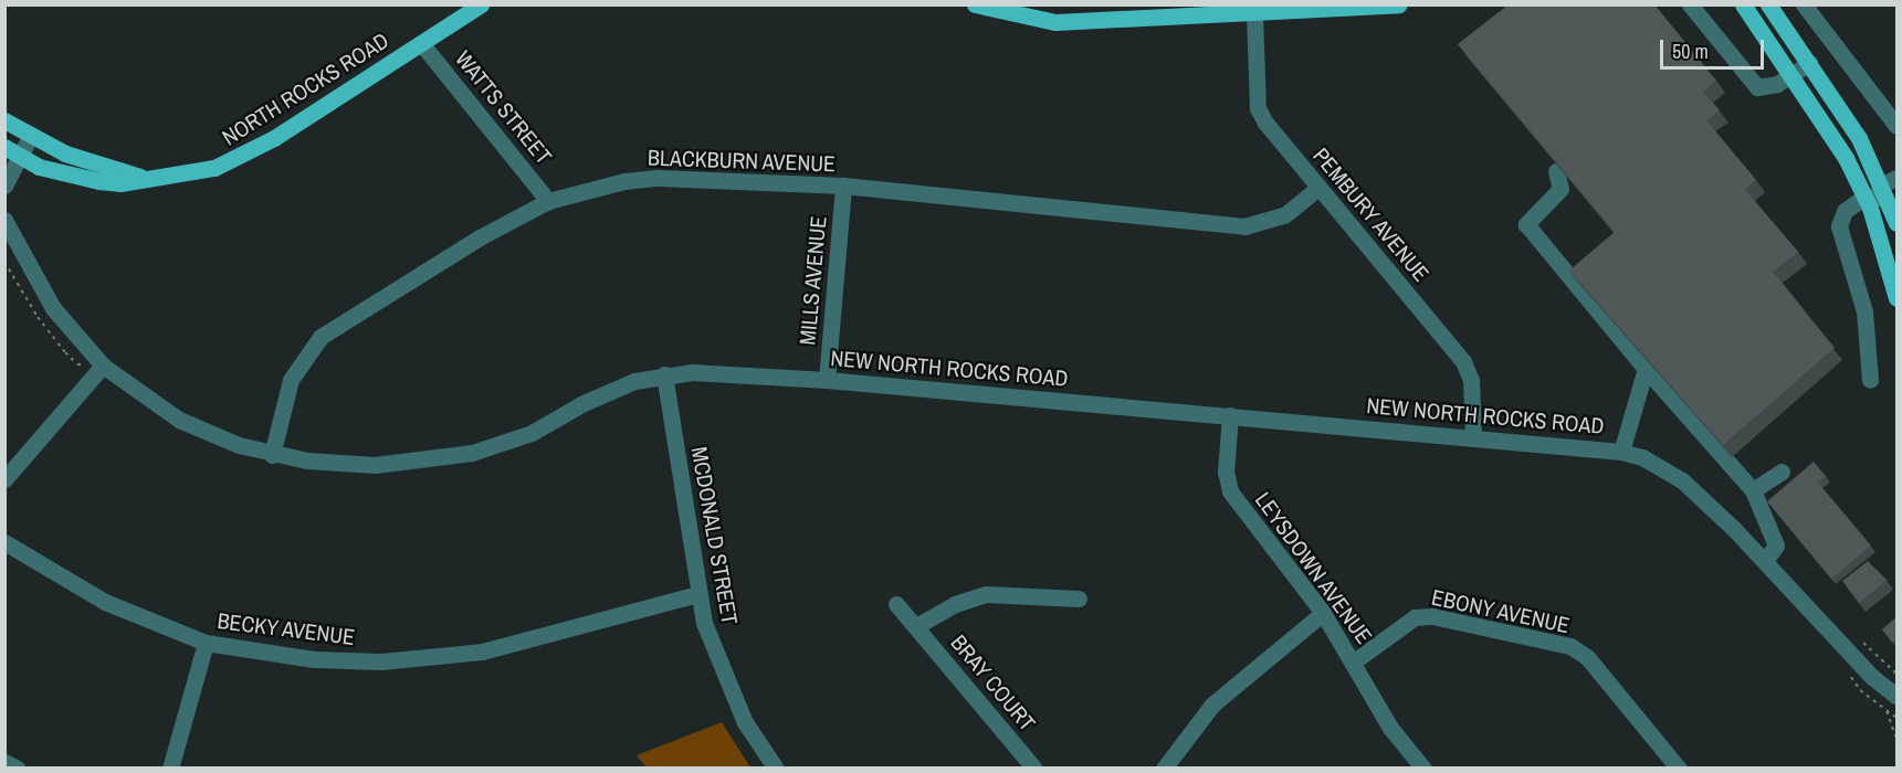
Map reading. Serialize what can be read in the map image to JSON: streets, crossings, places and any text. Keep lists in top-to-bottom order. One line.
{"streets":{"main road":["NORTH ROCKS ROAD"],"street":["WATTS STREET","BLACKBURN AVENUE","PEMBURY AVENUE","MILLS AVENUE","NEW NORTH ROCKS ROAD","MCDONALD STREET","LEYSDOWN AVENUE","EBONY AVENUE","BECKY AVENUE","BRAY COURT"]},"crossings":[["NORTH ROCKS ROAD","WATTS STREET"],["WATTS STREET","BLACKBURN AVENUE"],["BLACKBURN AVENUE","PEMBURY AVENUE"],["BLACKBURN AVENUE","MILLS AVENUE"],["BLACKBURN AVENUE","NEW NORTH ROCKS ROAD"],["PEMBURY AVENUE","NEW NORTH ROCKS ROAD"],["MILLS AVENUE","NEW NORTH ROCKS ROAD"],["NEW NORTH ROCKS ROAD","MCDONALD STREET"],["NEW NORTH ROCKS ROAD","LEYSDOWN AVENUE"],["MCDONALD STREET","BECKY AVENUE"],["LEYSDOWN AVENUE","EBONY AVENUE"]],"scale_bar":"50 m"}
